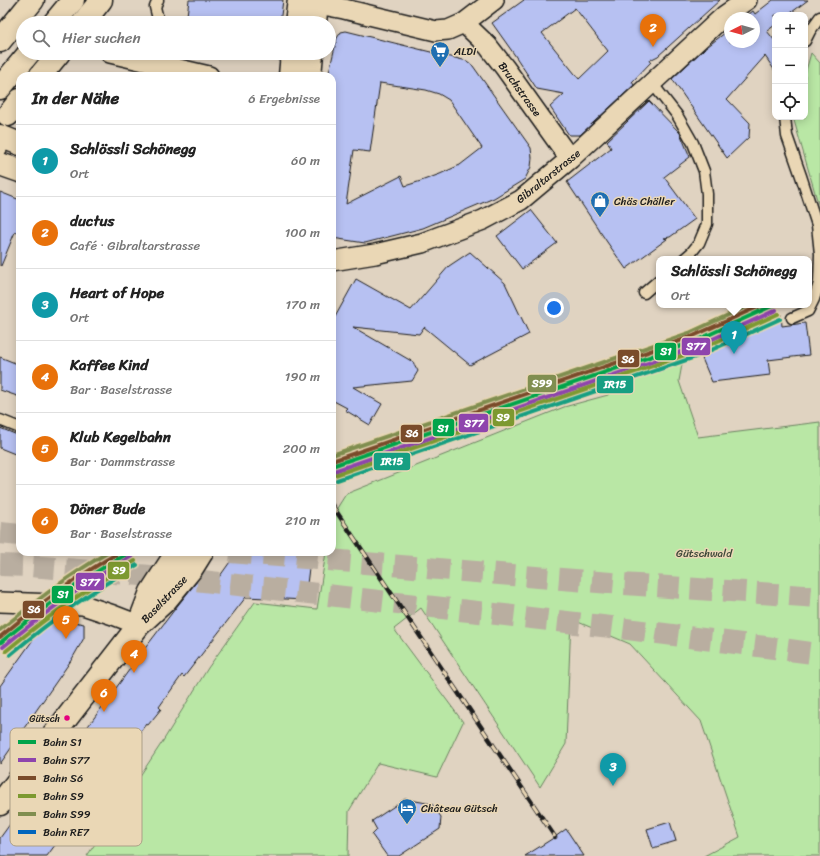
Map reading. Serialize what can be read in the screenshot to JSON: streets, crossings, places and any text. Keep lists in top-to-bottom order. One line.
{"streets":{"main road":["Baselstrasse"],"street":["Bruchstrasse","Gibraltarstrasse"]},"crossings":[["Bruchstrasse","Gibraltarstrasse"]],"parks":["Gütschwald"],"places":{"supermarket":["ALDI"],"shop":["Chäs Chäller"],"other":["Gütsch"],"hotel":["Château Gütsch"]},"lines":["rail line S1","rail line S6","rail line S99","rail line S77","rail line S9","transit line IR15"],"legend":["Bahn S1","Bahn S77","Bahn S6","Bahn S9","Bahn S99","Bahn RE7"],"north":"left","page":{"map_buttons":["+","−"],"pins":["2","1","5","4","6","3"],"search":"Hier suchen","heading":["In der Nähe","6 Ergebnisse"],"list":[{"mark":"1","name":"Schlössli Schönegg","note":"Ort","value":"60 m"},{"mark":"2","name":"ductus","note":"Café · Gibraltarstrasse","value":"100 m"},{"mark":"3","name":"Heart of Hope","note":"Ort","value":"170 m"},{"mark":"4","name":"Kaffee Kind","note":"Bar · Baselstrasse","value":"190 m"},{"mark":"5","name":"Klub Kegelbahn","note":"Bar · Dammstrasse","value":"200 m"},{"mark":"6","name":"Döner Bude","note":"Bar · Baselstrasse","value":"210 m"}],"popup":["Schlössli Schönegg","Ort"]}}
